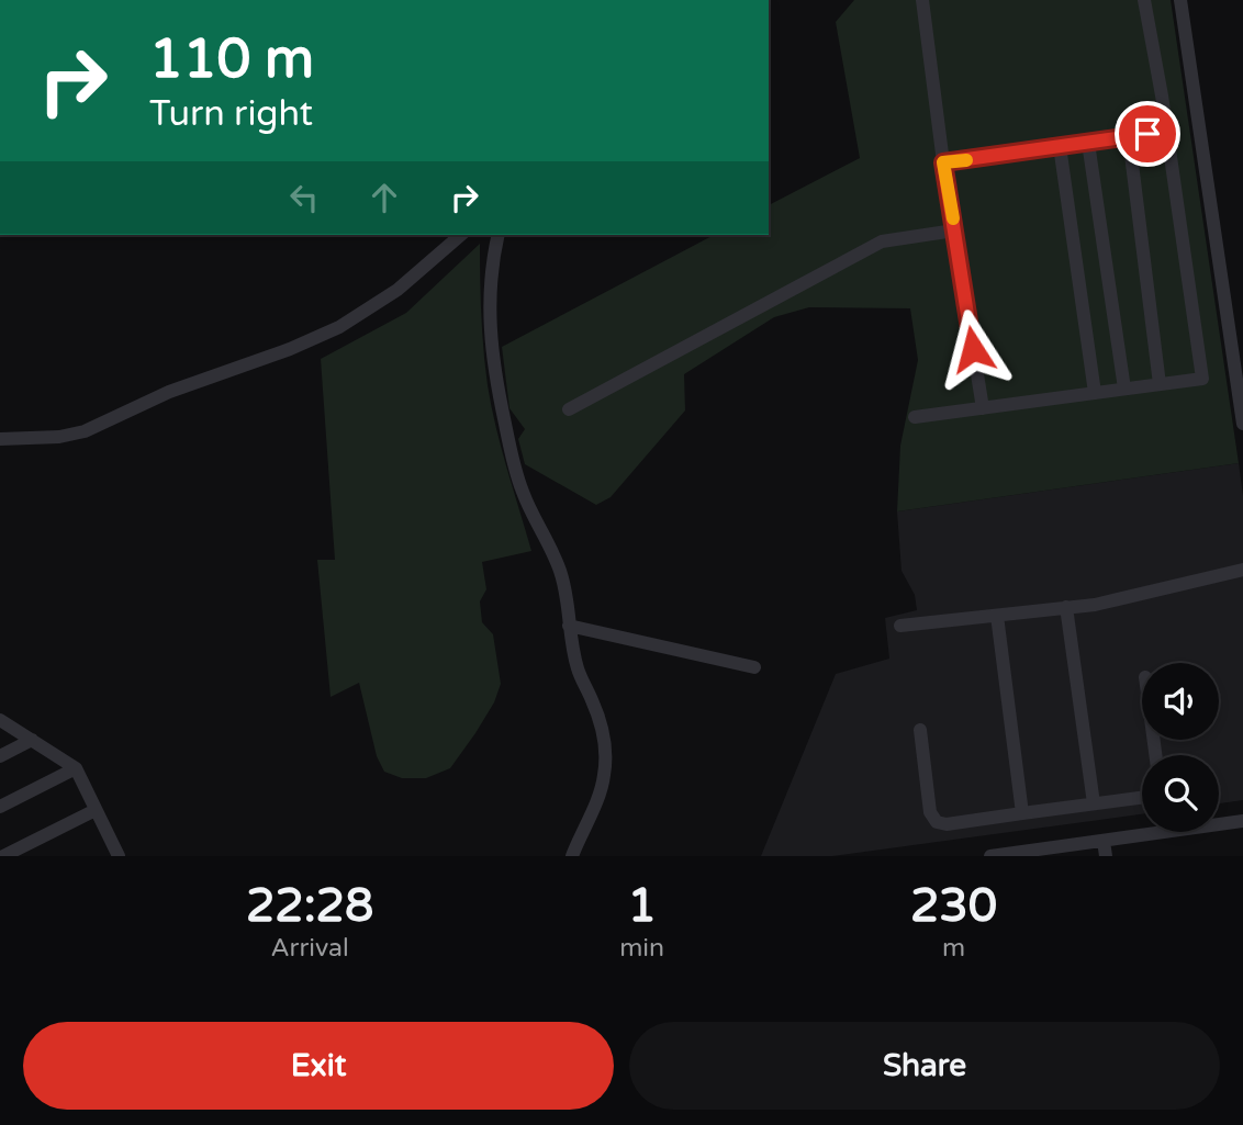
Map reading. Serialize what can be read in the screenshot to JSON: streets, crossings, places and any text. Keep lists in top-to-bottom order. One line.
{"page":{"turn":["110 m","Turn right"],"eta":["22:28","Arrival","1","min","230","m"],"buttons":["Exit","Share"]}}
